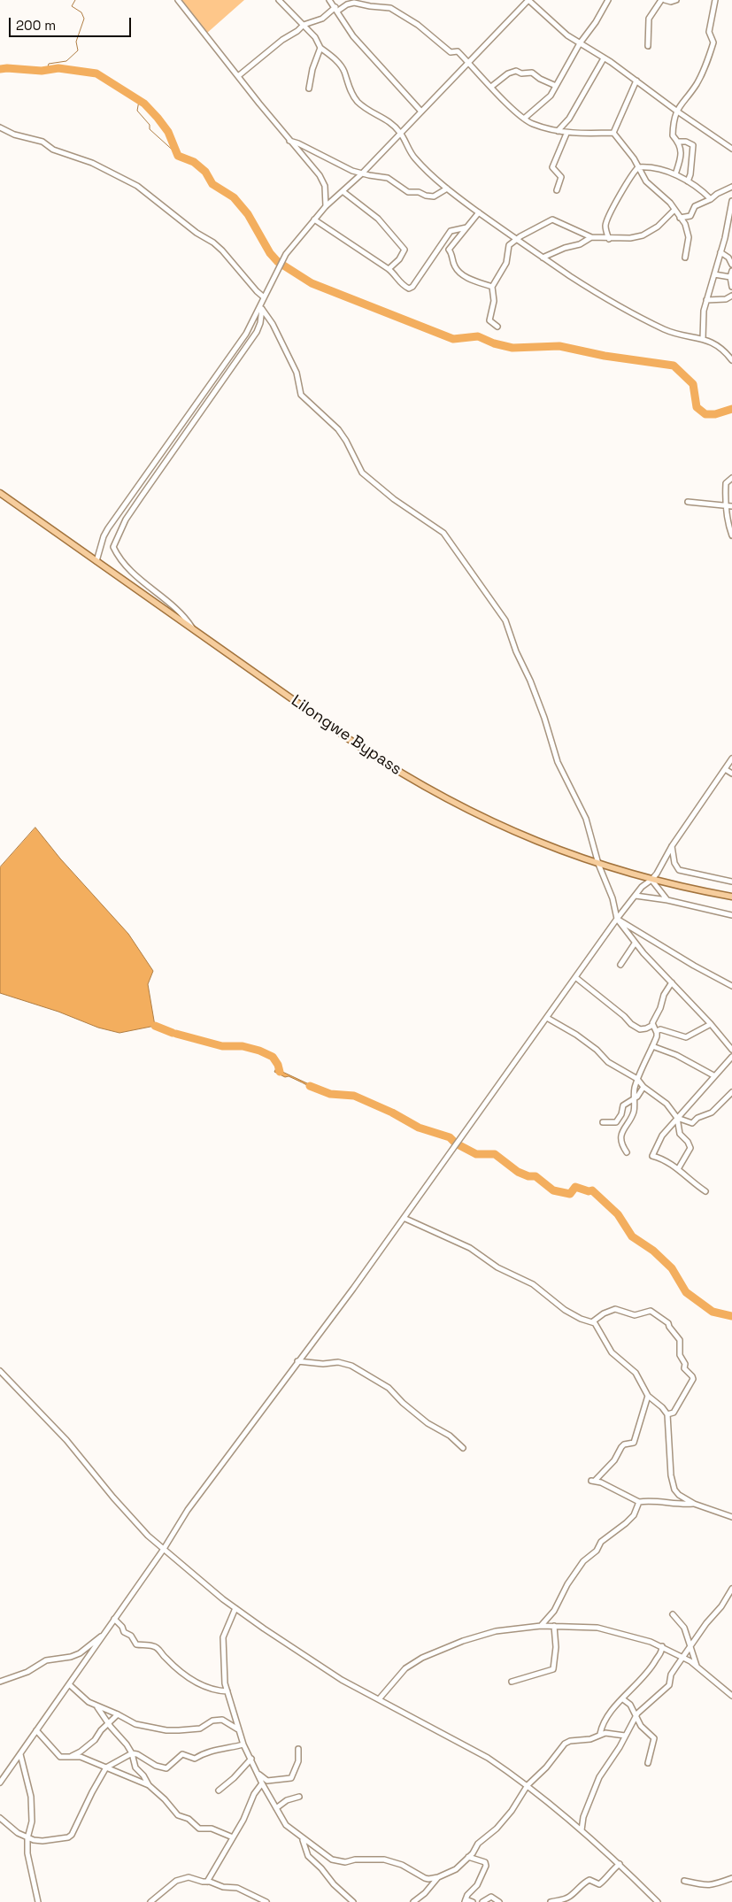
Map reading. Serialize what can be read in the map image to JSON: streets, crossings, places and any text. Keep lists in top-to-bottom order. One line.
{"streets":{"main road":["Lilongwe Bypass"]},"scale_bar":"200 m"}
